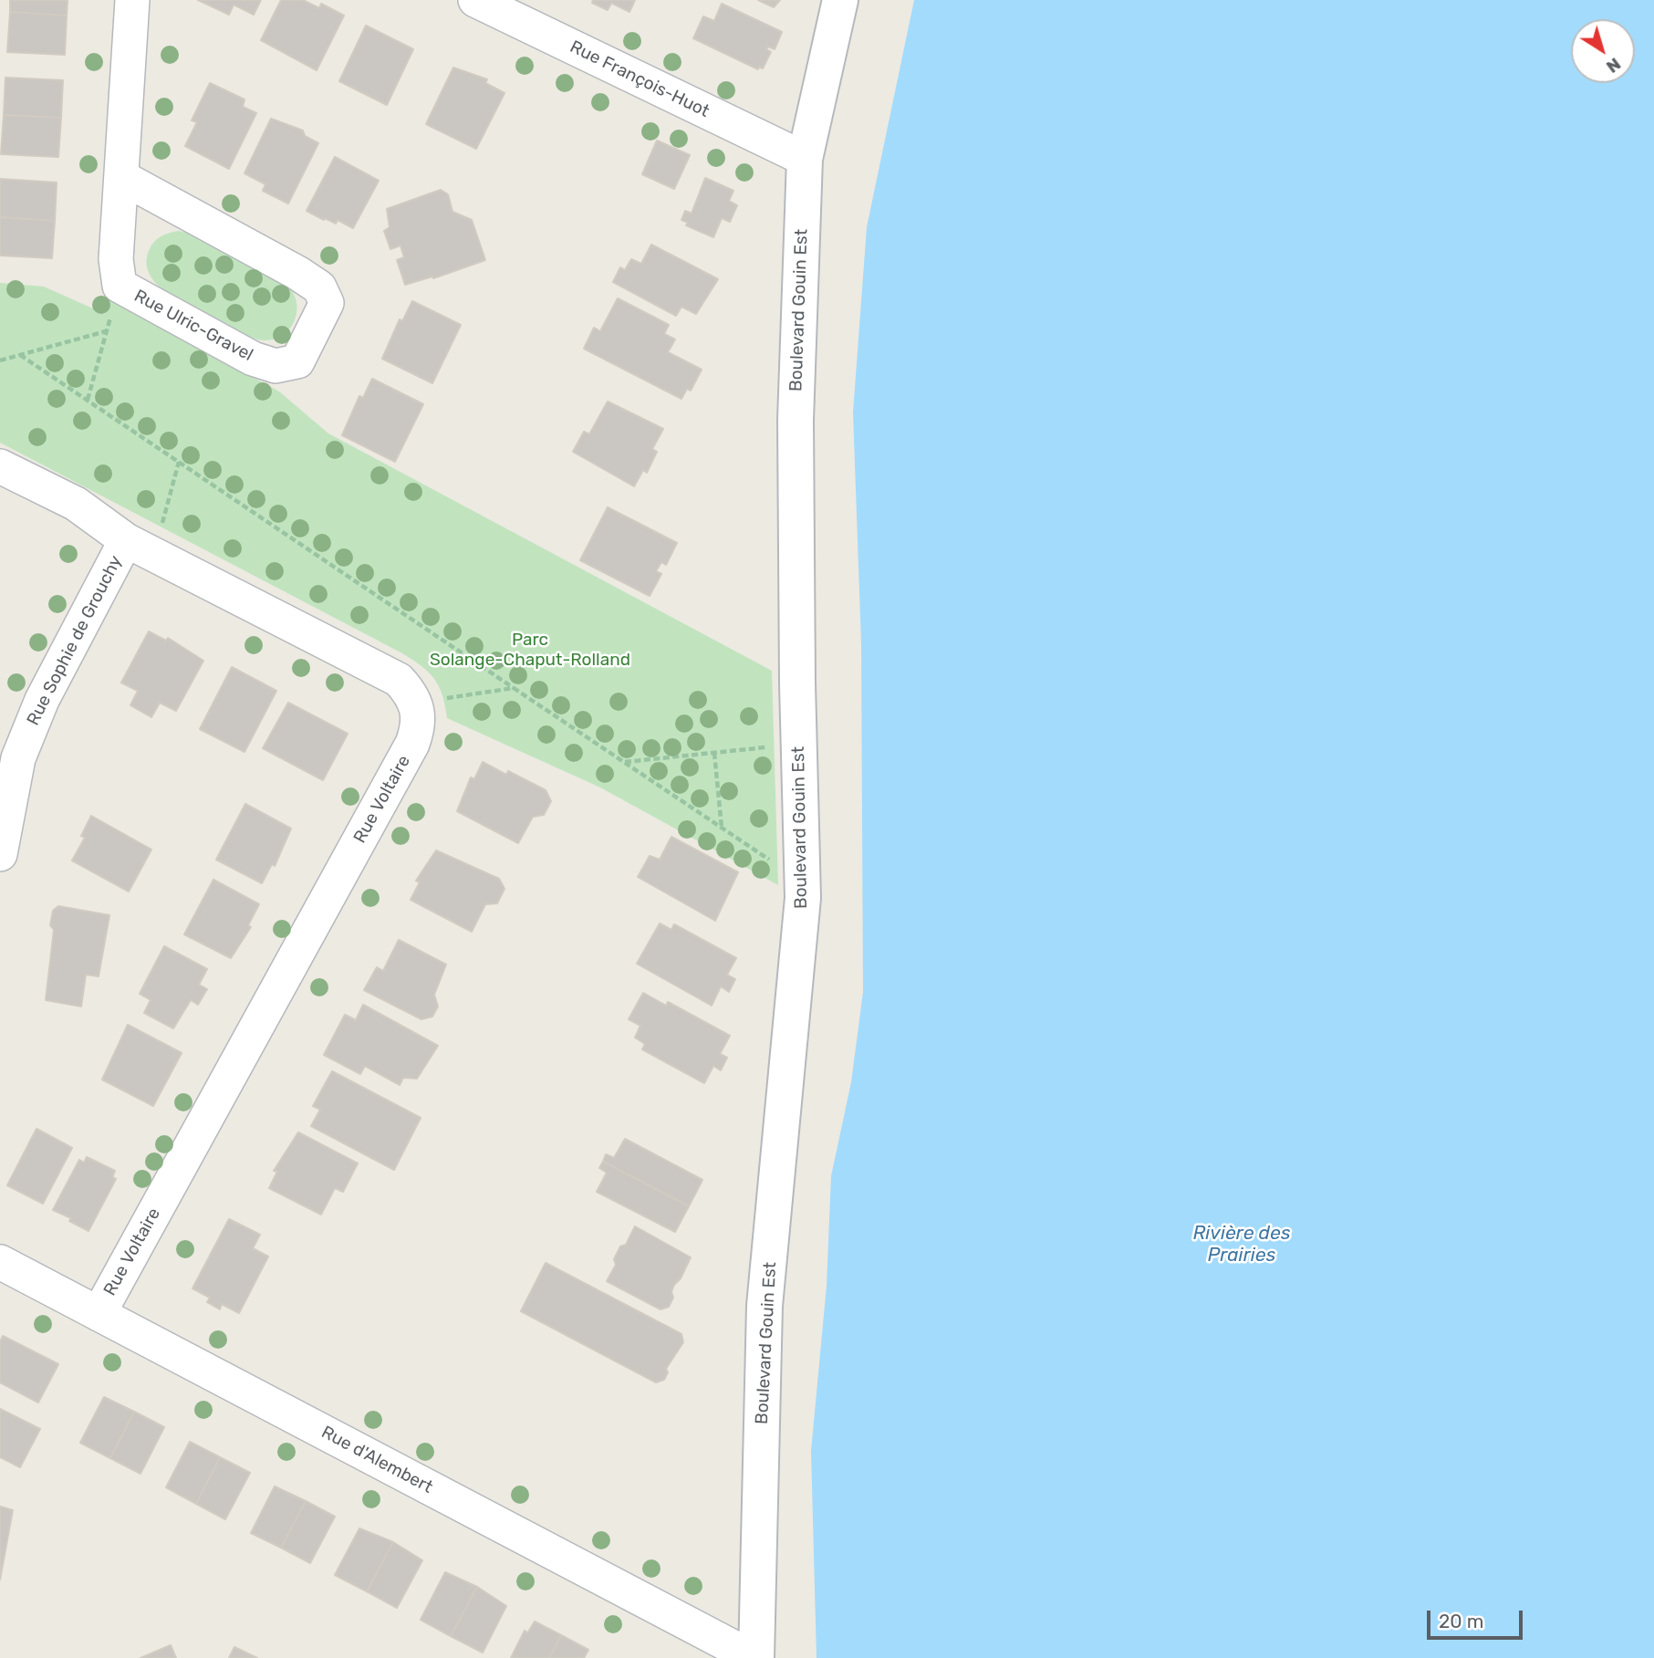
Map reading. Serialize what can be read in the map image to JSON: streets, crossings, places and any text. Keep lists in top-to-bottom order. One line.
{"streets":{"street":["Rue François-Huot","Boulevard Gouin Est","Rue Ulric-Gravel","Rue Sophie de Grouchy","Rue Voltaire","Rue d'Alembert"]},"crossings":[["Rue François-Huot","Boulevard Gouin Est"],["Boulevard Gouin Est","Rue d'Alembert"],["Rue Voltaire","Rue d'Alembert"]],"water":["Rivière des Prairies"],"parks":["Parc Solange-Chaput-Rolland"],"scale_bar":"20 m","north":"bottom right"}
